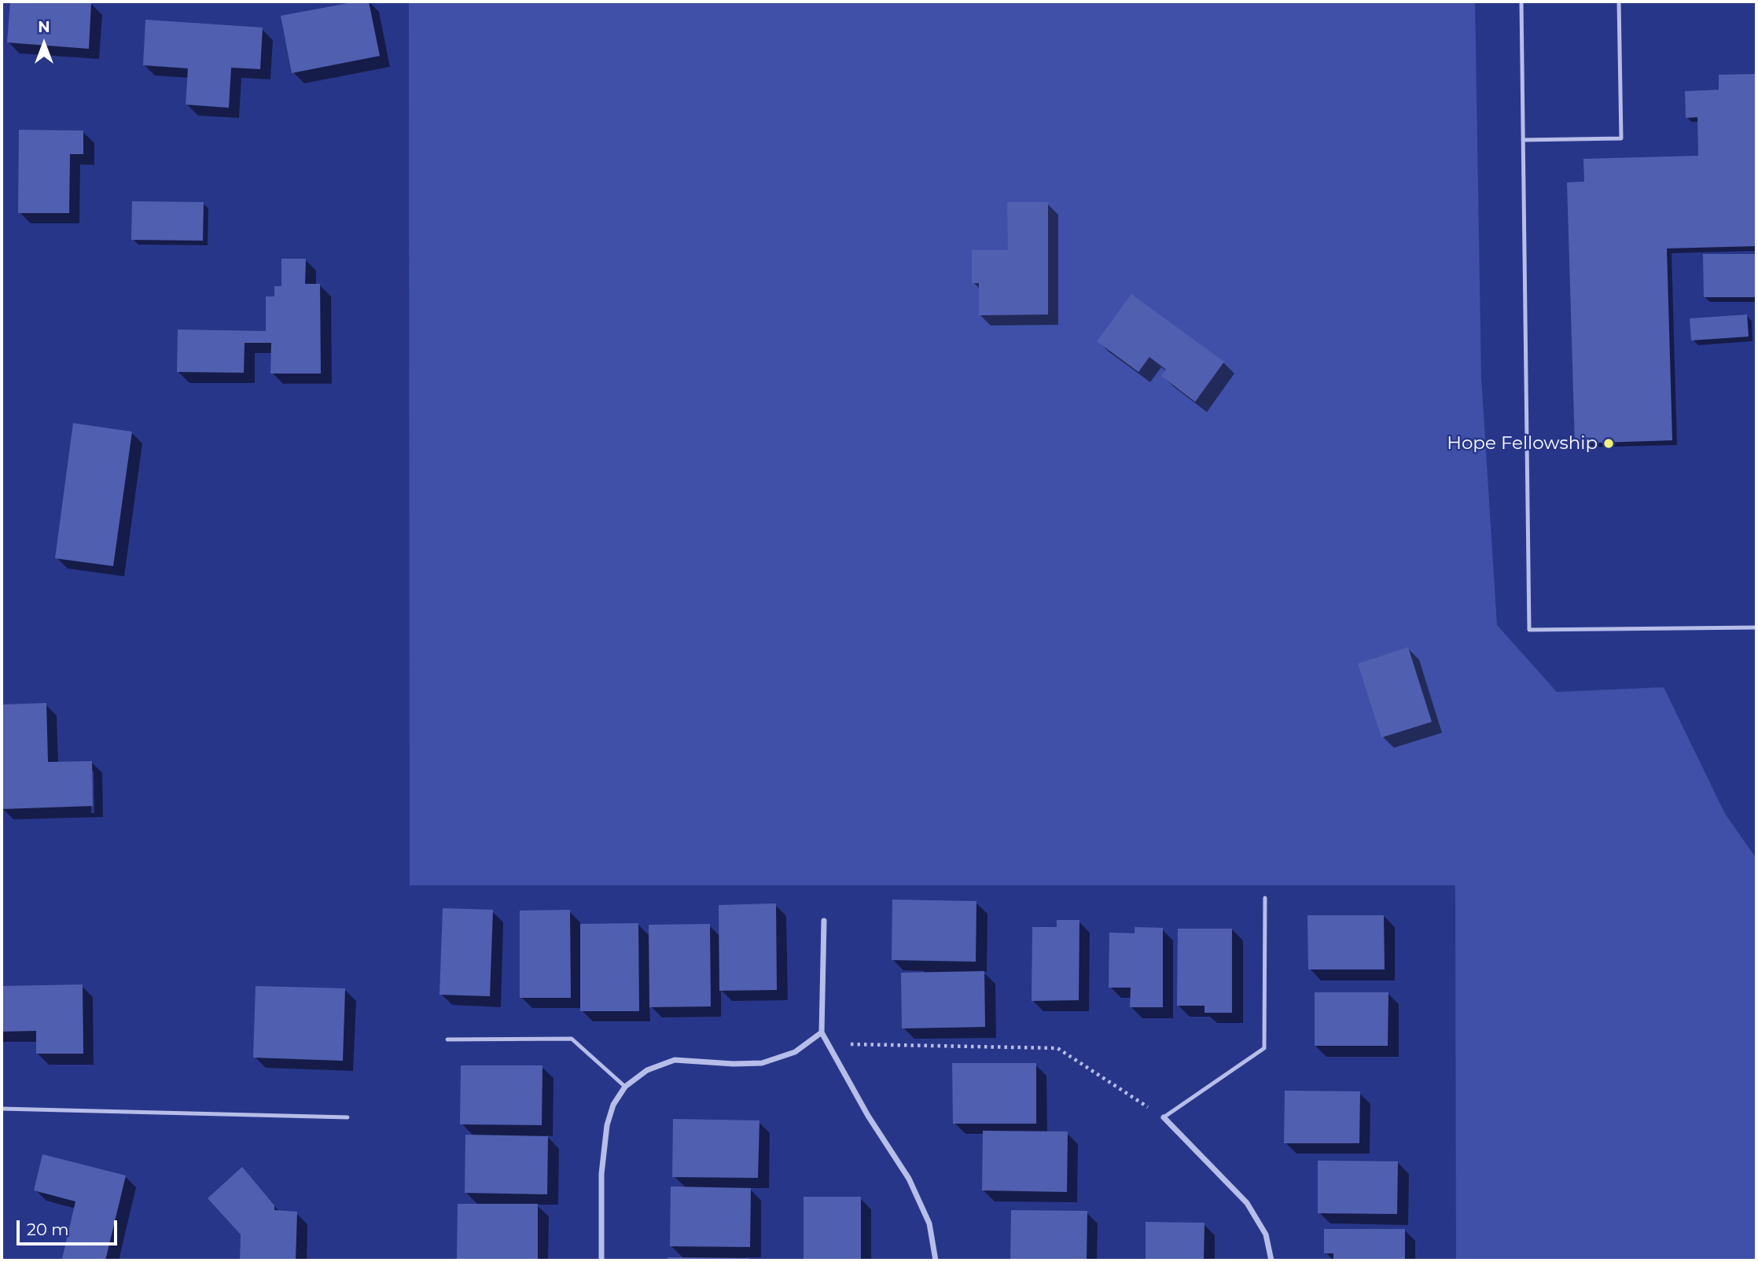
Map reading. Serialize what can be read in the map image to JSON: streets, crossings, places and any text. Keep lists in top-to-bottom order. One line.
{"places":["Hope Fellowship"],"scale_bar":"20 m","north":"top"}
